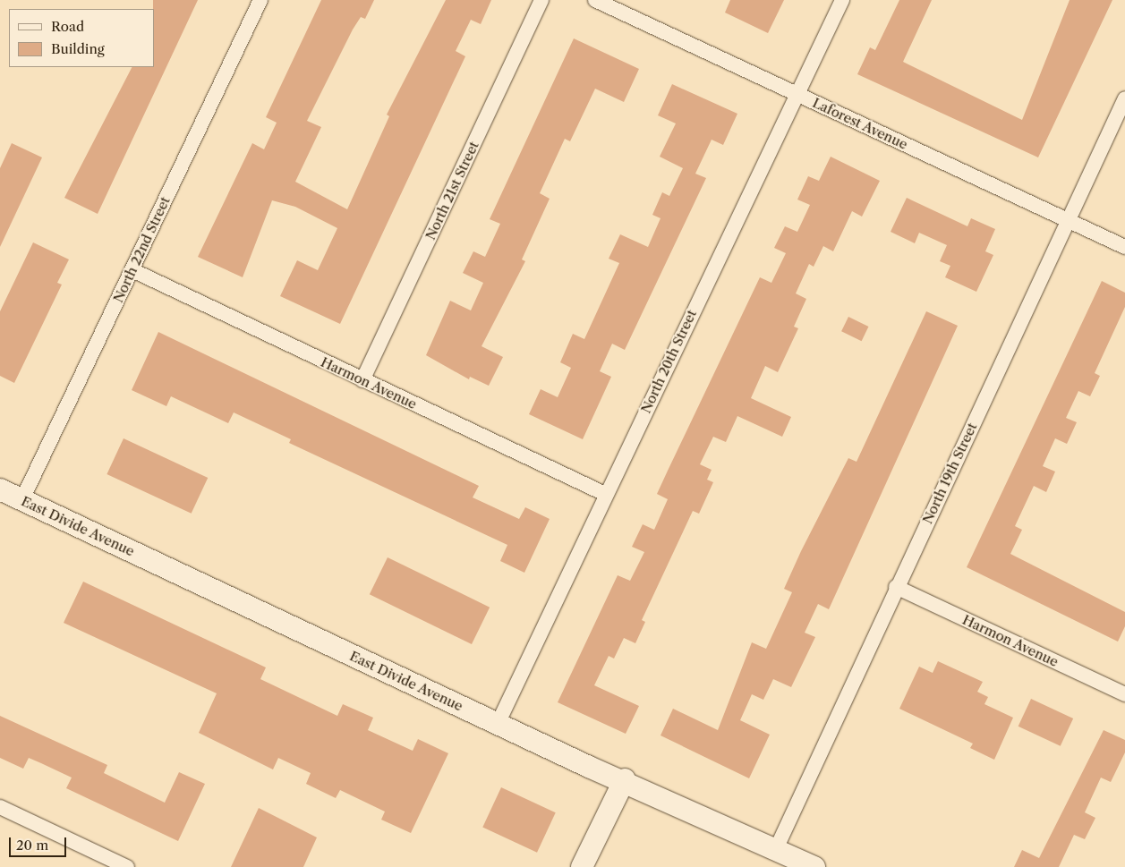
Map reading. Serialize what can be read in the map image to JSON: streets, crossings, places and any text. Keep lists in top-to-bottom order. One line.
{"streets":{"street":["Laforest Avenue","North 21st Street","North 22nd Street","North 20th Street","Harmon Avenue","North 19th Street","East Divide Avenue"]},"crossings":[["Laforest Avenue","North 20th Street"],["Laforest Avenue","North 19th Street"],["North 21st Street","Harmon Avenue"],["North 22nd Street","Harmon Avenue"],["North 22nd Street","East Divide Avenue"],["North 20th Street","Harmon Avenue"],["North 20th Street","East Divide Avenue"],["Harmon Avenue","North 19th Street"],["North 19th Street","East Divide Avenue"]],"legend":["Road","Building"],"scale_bar":"20 m"}
